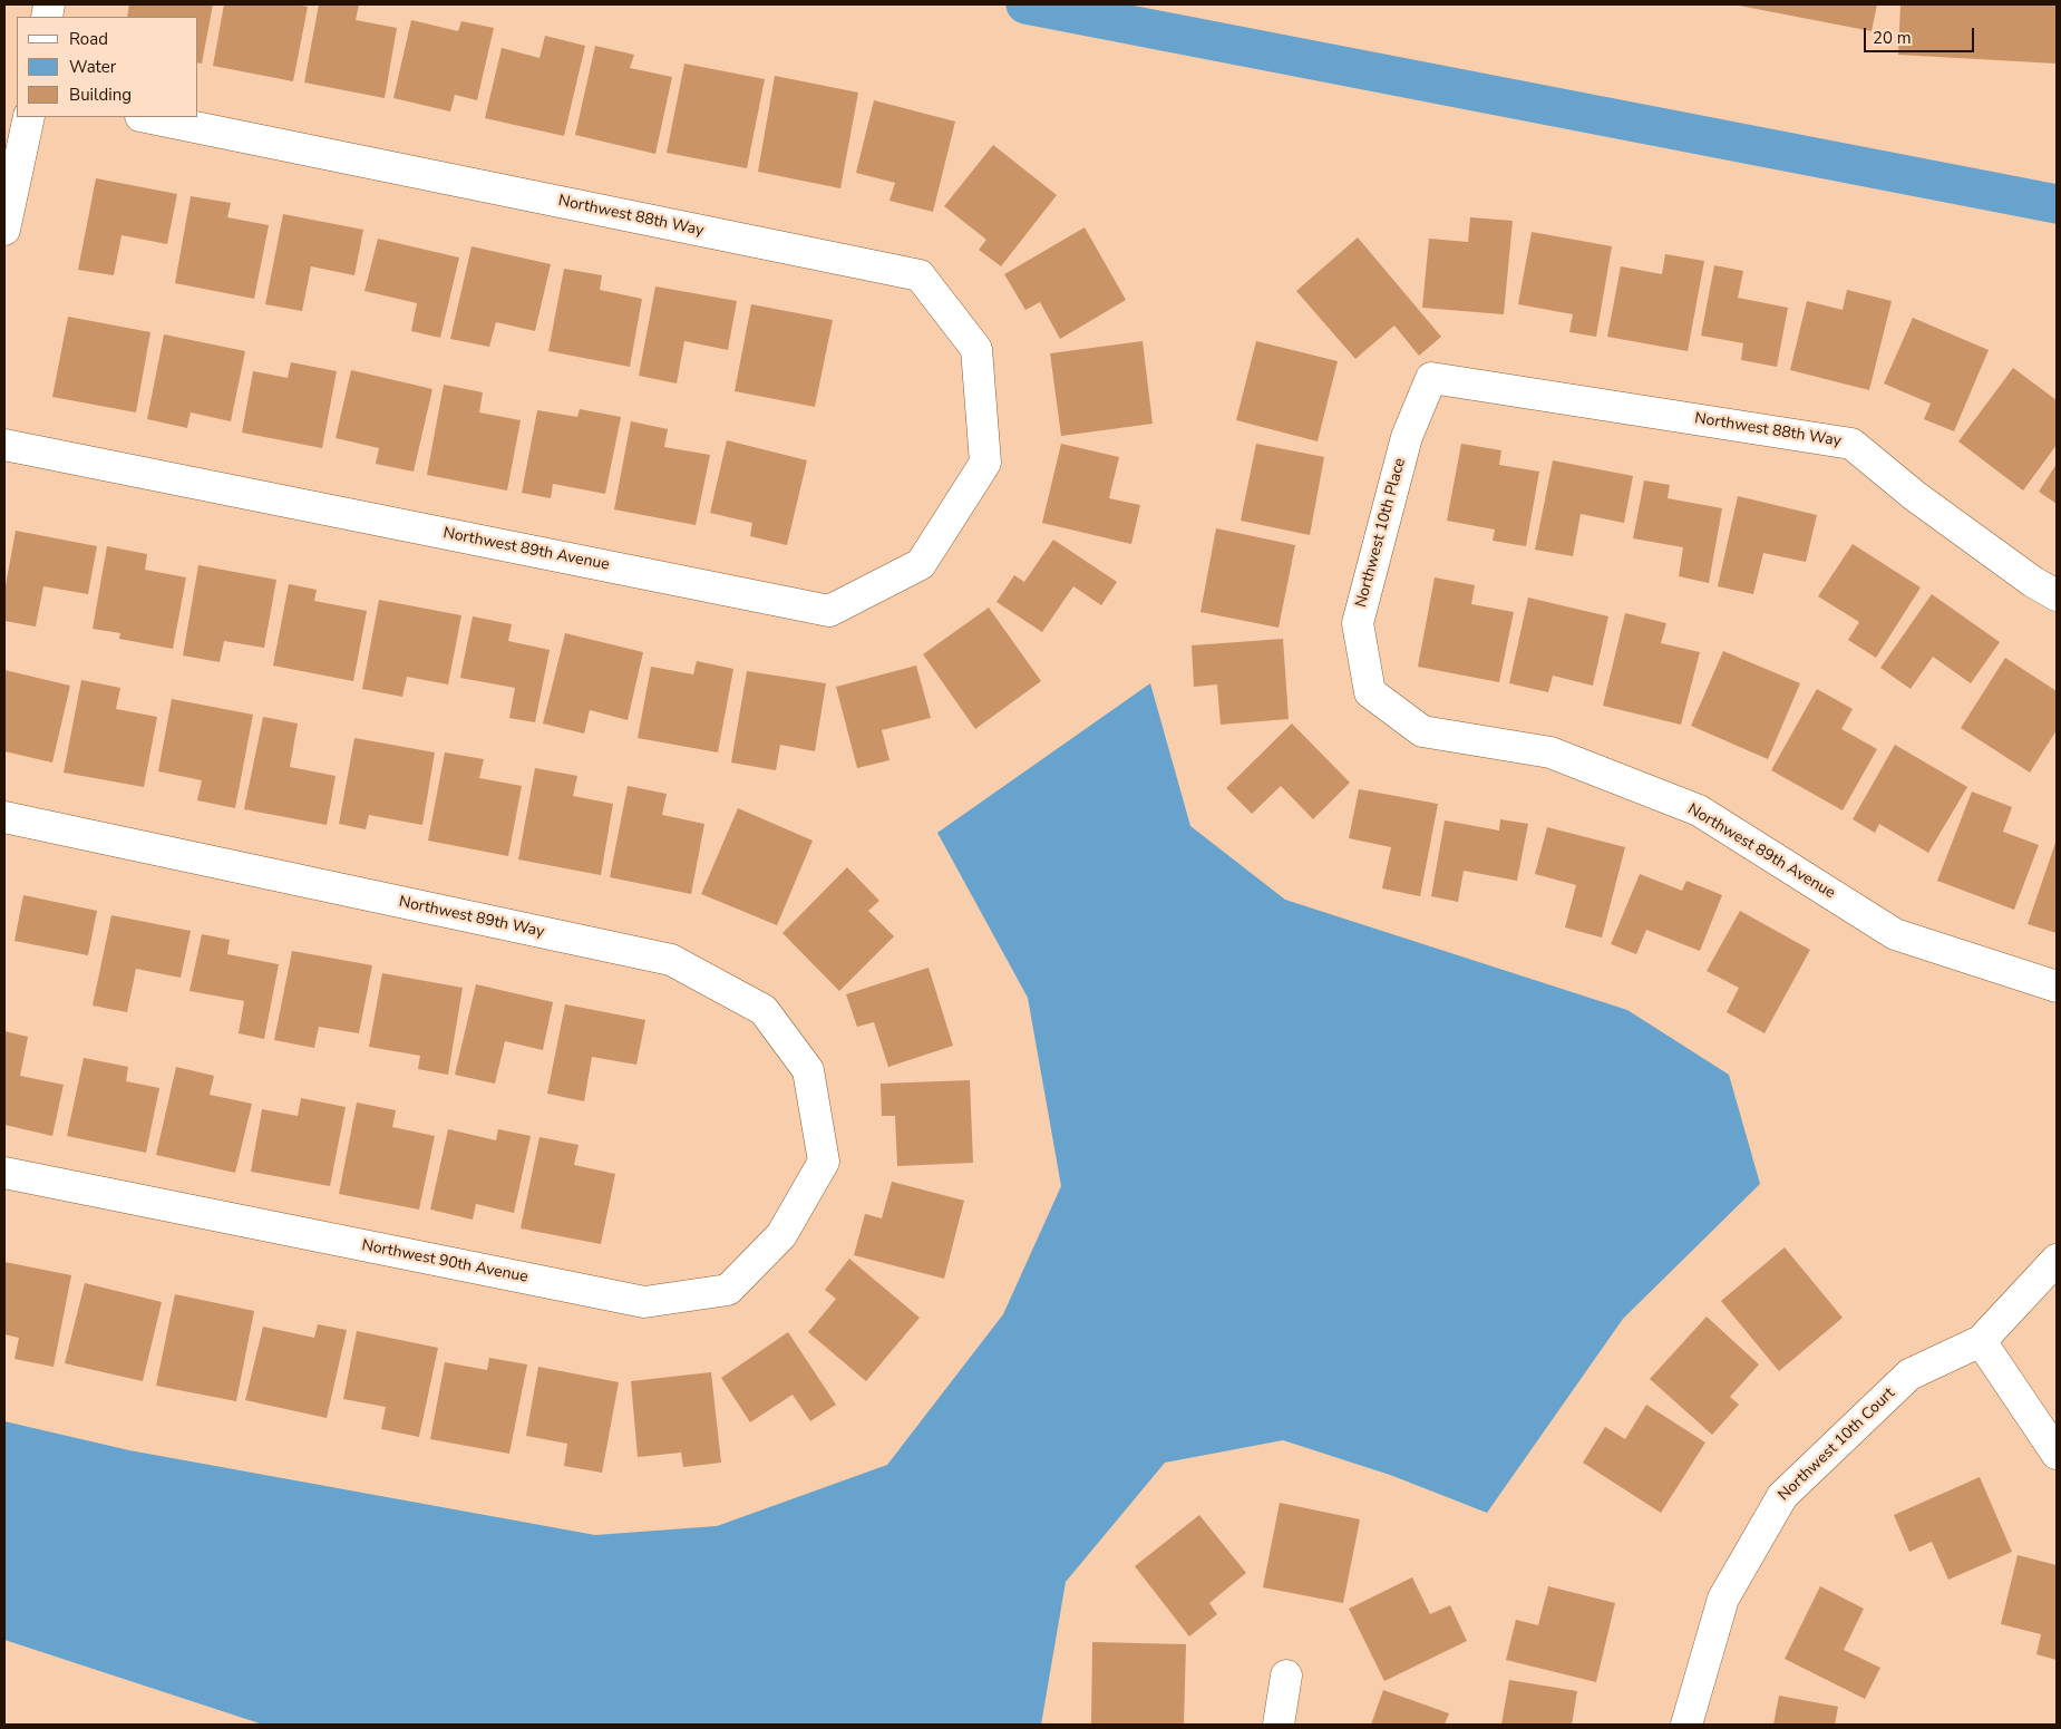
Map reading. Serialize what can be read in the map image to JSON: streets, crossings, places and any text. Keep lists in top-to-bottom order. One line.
{"streets":{"street":["Northwest 88th Way","Northwest 10th Place","Northwest 89th Avenue","Northwest 89th Way","Northwest 90th Avenue","Northwest 10th Court"]},"crossings":[["Northwest 88th Way","Northwest 10th Place"],["Northwest 88th Way","Northwest 89th Avenue"],["Northwest 10th Place","Northwest 89th Avenue"],["Northwest 89th Way","Northwest 90th Avenue"]],"legend":["Road","Water","Building"],"scale_bar":"20 m"}
